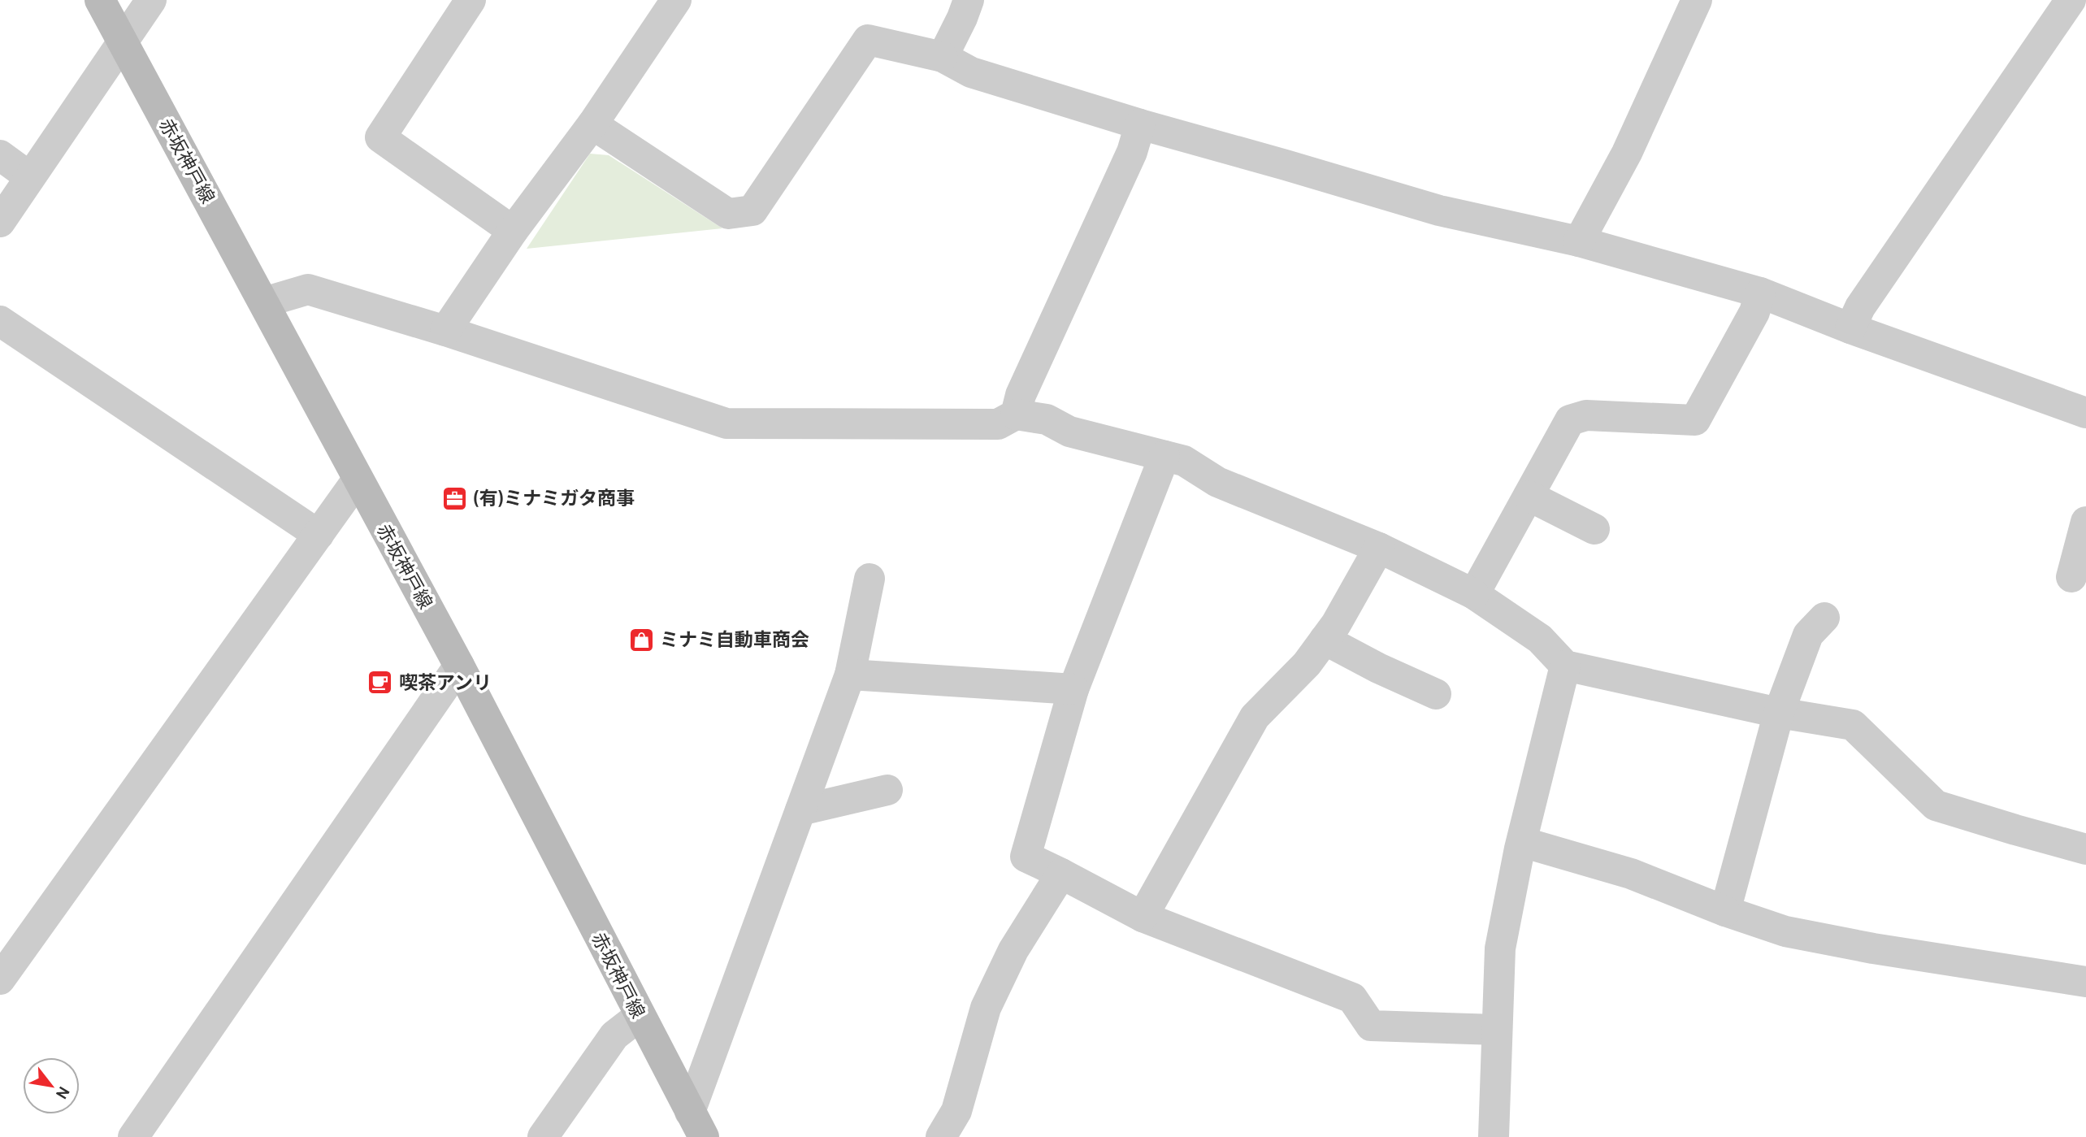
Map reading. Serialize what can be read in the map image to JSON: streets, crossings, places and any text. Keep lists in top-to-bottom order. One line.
{"streets":{"main road":["赤坂神戸線"]},"places":{"office":["(有)ミナミガタ商事"],"shop":["ミナミ自動車商会"],"cafe":["喫茶アンリ"]},"north":"bottom right"}
